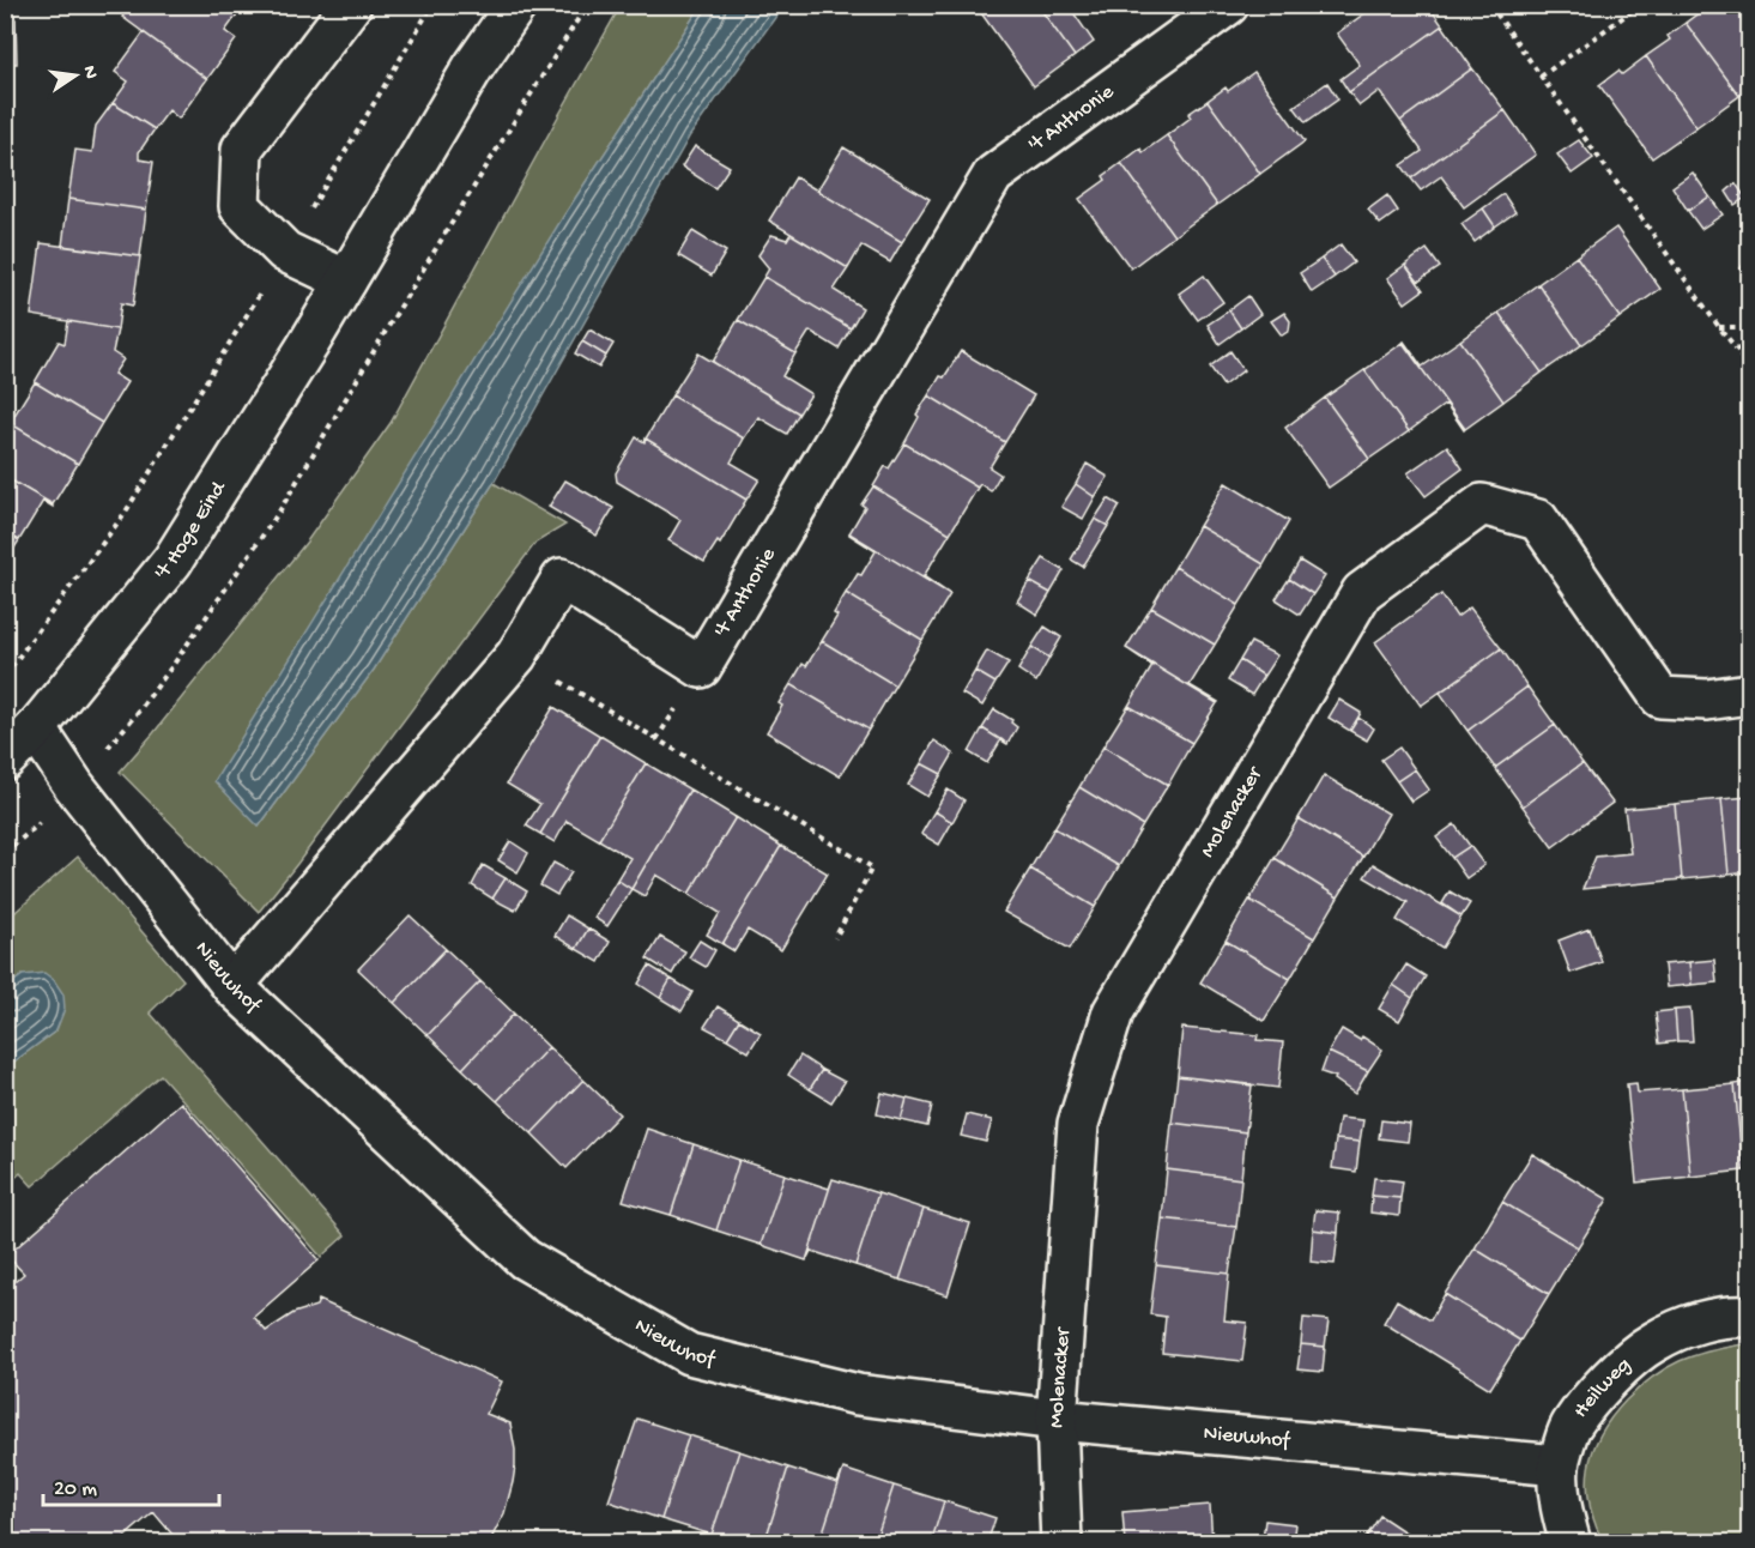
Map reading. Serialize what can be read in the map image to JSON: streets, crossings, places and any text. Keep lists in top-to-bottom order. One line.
{"streets":{"street":["'t Anthonie","'t Hoge Eind","Molenacker","Nieuwhof","Heilweg"]},"crossings":[["'t Anthonie","Nieuwhof"],["'t Hoge Eind","Nieuwhof"],["Molenacker","Nieuwhof"],["Nieuwhof","Heilweg"]],"scale_bar":"20 m","north":"right"}
